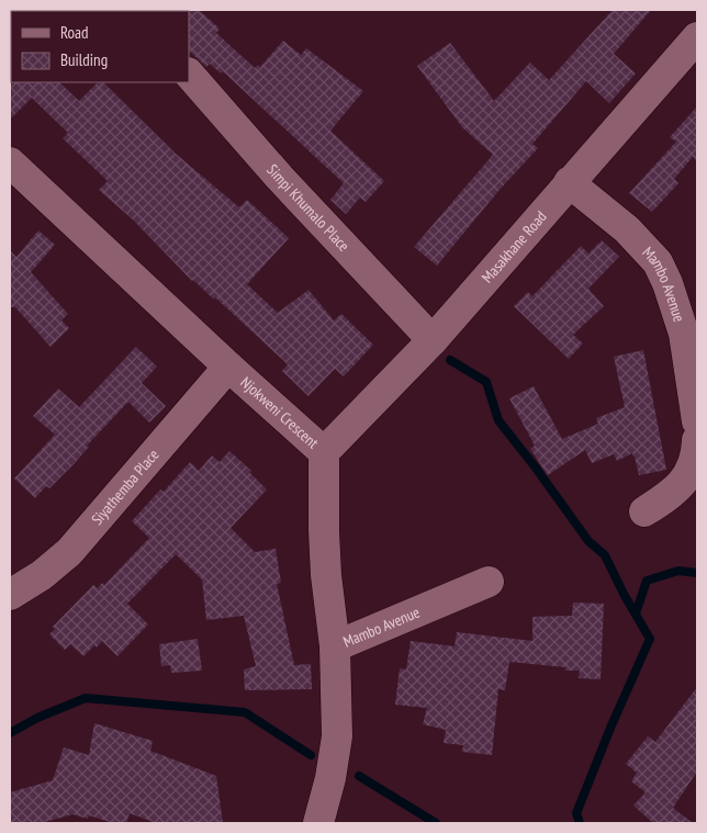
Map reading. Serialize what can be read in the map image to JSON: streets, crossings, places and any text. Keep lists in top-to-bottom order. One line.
{"streets":{"street":["Simpi Khumalo Place","Masakhane Road","Mambo Avenue","Njokweni Crescent","Siyathemba Place"]},"crossings":[["Simpi Khumalo Place","Masakhane Road"],["Masakhane Road","Mambo Avenue"],["Masakhane Road","Njokweni Crescent"],["Mambo Avenue","Njokweni Crescent"],["Njokweni Crescent","Siyathemba Place"]],"legend":["Road","Building"]}
